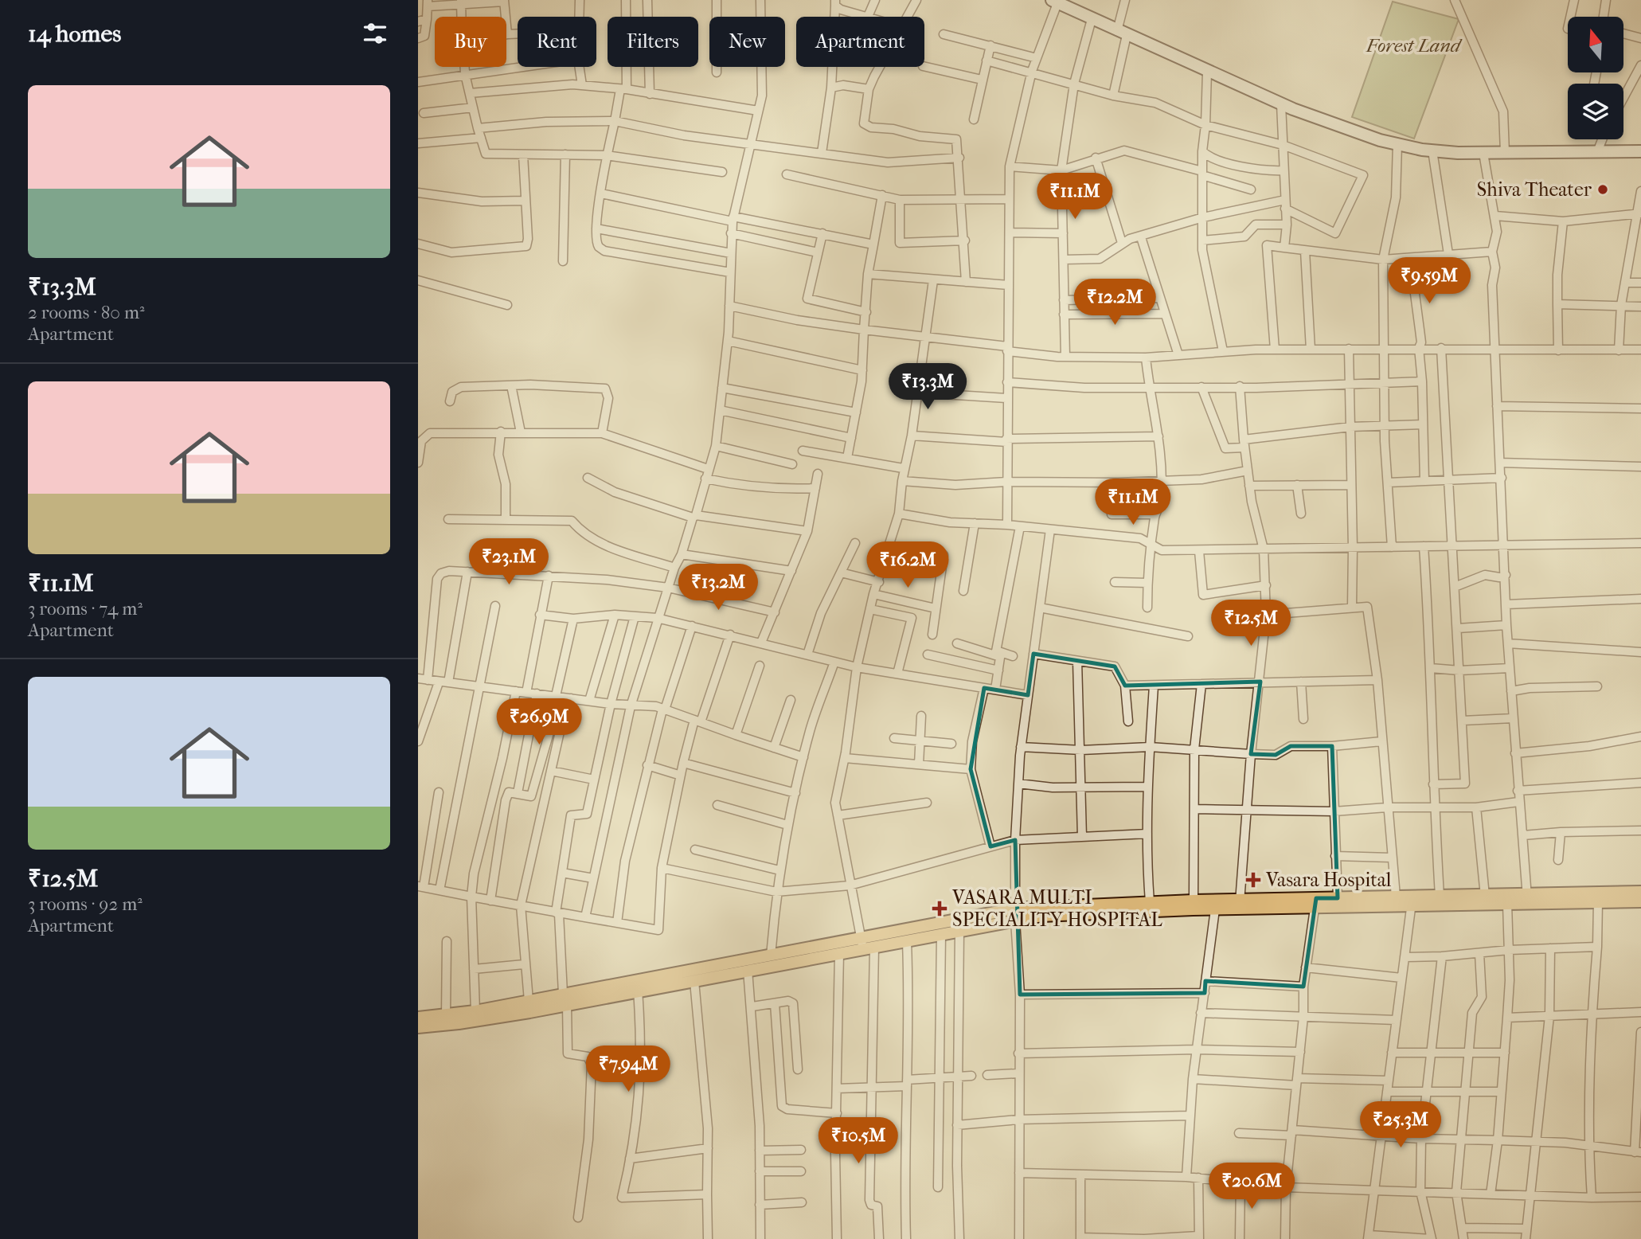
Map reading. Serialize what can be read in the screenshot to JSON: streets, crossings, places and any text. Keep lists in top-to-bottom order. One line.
{"parks":["Forest Land"],"places":{"other":["Shiva Theater"],"health":["Vasara Hospital","VASARA MULTI SPECIALITY HOSPITAL"]},"north":"top","page":{"heading":"14 homes","chip":["Buy","Rent","Filters","New","Apartment"],"list":[{"name":"₹13.3M","note":"2 rooms · 80 m² · Apartment"},{"name":"₹11.1M","note":"3 rooms · 74 m² · Apartment"},{"name":"₹12.5M","note":"3 rooms · 92 m² · Apartment"}],"price":["₹11.1M","₹9.59M","₹12.2M","₹13.3M","₹11.1M","₹23.1M","₹16.2M","₹13.2M","₹12.5M","₹26.9M","₹7.94M","₹25.3M","₹10.5M","₹20.6M"]}}
